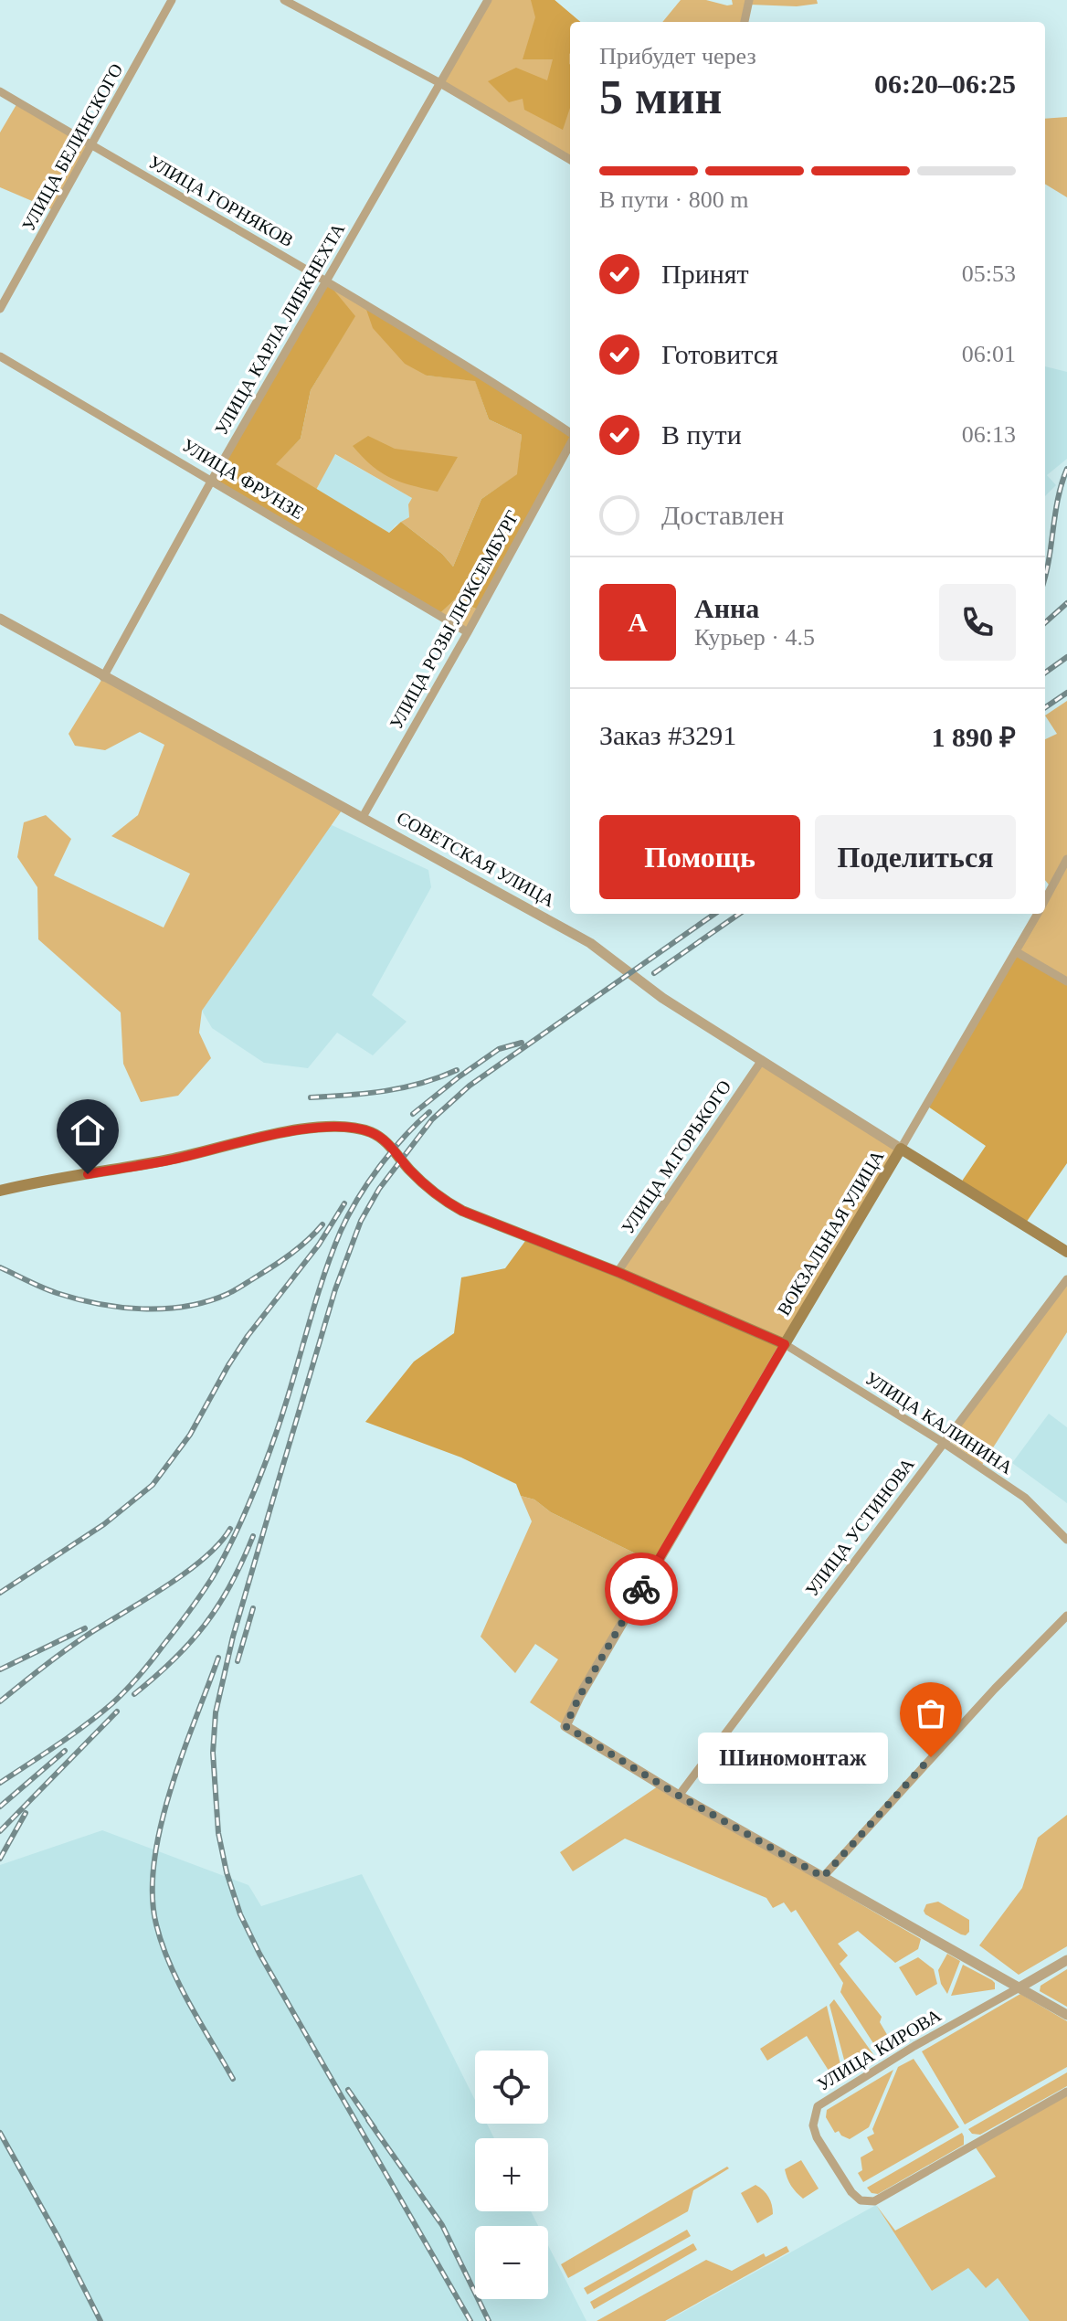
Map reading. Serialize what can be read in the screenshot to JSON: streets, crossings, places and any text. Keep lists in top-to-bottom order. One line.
{"streets":{"main road":["СОВЕТСКАЯ УЛИЦА","ВОКЗАЛЬНАЯ УЛИЦА"],"street":["УЛИЦА БЕЛИНСКОГО","УЛИЦА ГОРНЯКОВ","УЛИЦА КАРЛА ЛИБКНЕХТА","УЛИЦА ФРУНЗЕ","УЛИЦА РОЗЫ ЛЮКСЕМБУРГ","УЛИЦА М.ГОРЬКОГО","УЛИЦА КАЛИНИНА","УЛИЦА УСТИНОВА","УЛИЦА КИРОВА"]},"crossings":[["УЛИЦА БЕЛИНСКОГО","УЛИЦА ГОРНЯКОВ"],["УЛИЦА ГОРНЯКОВ","УЛИЦА КАРЛА ЛИБКНЕХТА"],["УЛИЦА КАРЛА ЛИБКНЕХТА","УЛИЦА ФРУНЗЕ"],["УЛИЦА КАРЛА ЛИБКНЕХТА","СОВЕТСКАЯ УЛИЦА"],["УЛИЦА ФРУНЗЕ","УЛИЦА РОЗЫ ЛЮКСЕМБУРГ"],["УЛИЦА РОЗЫ ЛЮКСЕМБУРГ","СОВЕТСКАЯ УЛИЦА"],["СОВЕТСКАЯ УЛИЦА","УЛИЦА М.ГОРЬКОГО"],["СОВЕТСКАЯ УЛИЦА","ВОКЗАЛЬНАЯ УЛИЦА"],["ВОКЗАЛЬНАЯ УЛИЦА","УЛИЦА КАЛИНИНА"],["ВОКЗАЛЬНАЯ УЛИЦА","УЛИЦА УСТИНОВА"],["УЛИЦА КАЛИНИНА","УЛИЦА УСТИНОВА"]],"places":["Шиномонтаж"],"page":{"heading":["5 мин","Прибудет через","06:20–06:25"],"panel":["Анна","Курьер · 4.5","Заказ #3291","1 890 ₽"],"bar":"В пути · 800 m","list":[["Принят","05:53"],["Готовится","06:01"],["В пути","06:13"],"Доставлен"],"round":"А","buttons":["Помощь","Поделиться"],"bubble":"Шиномонтаж","map_buttons":["+","−"]}}
